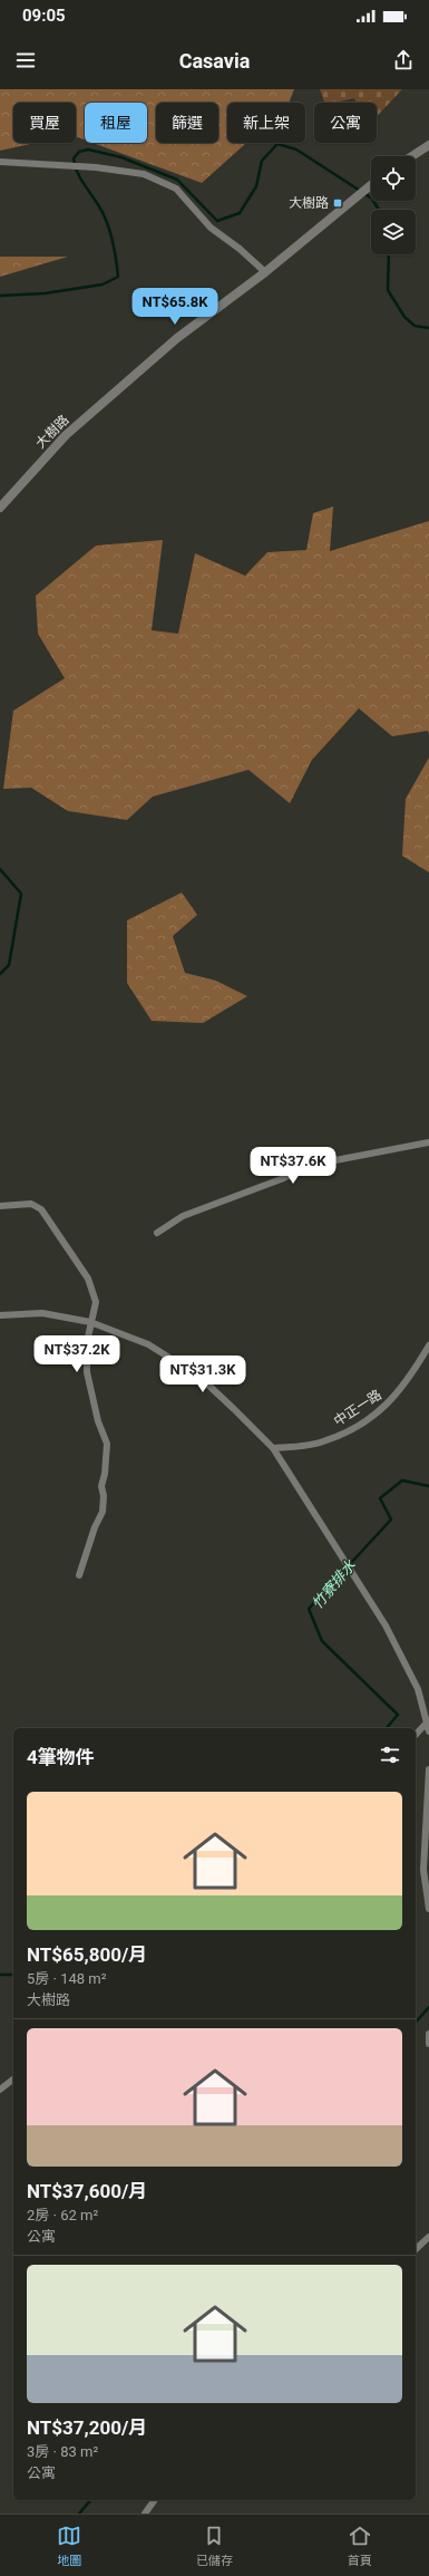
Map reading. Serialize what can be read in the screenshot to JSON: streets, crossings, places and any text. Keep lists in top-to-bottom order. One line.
{"streets":{"street":["大樹路","中正一路"]},"water":["竹寮排水"],"places":{"transit":["大樹路"]},"page":{"status":"09:05","header":"Casavia","chip":["買屋","租屋","篩選","新上架","公寓"],"price":["NT$65.8K","NT$37.6K","NT$37.2K","NT$31.3K"],"heading":"4筆物件","list":[{"name":"NT$65,800/月","note":"5房 · 148 m² · 大樹路"},{"name":"NT$37,600/月","note":"2房 · 62 m² · 公寓"},{"name":"NT$37,200/月","note":"3房 · 83 m² · 公寓"}],"tabs":["地圖","已儲存","首頁"]}}
